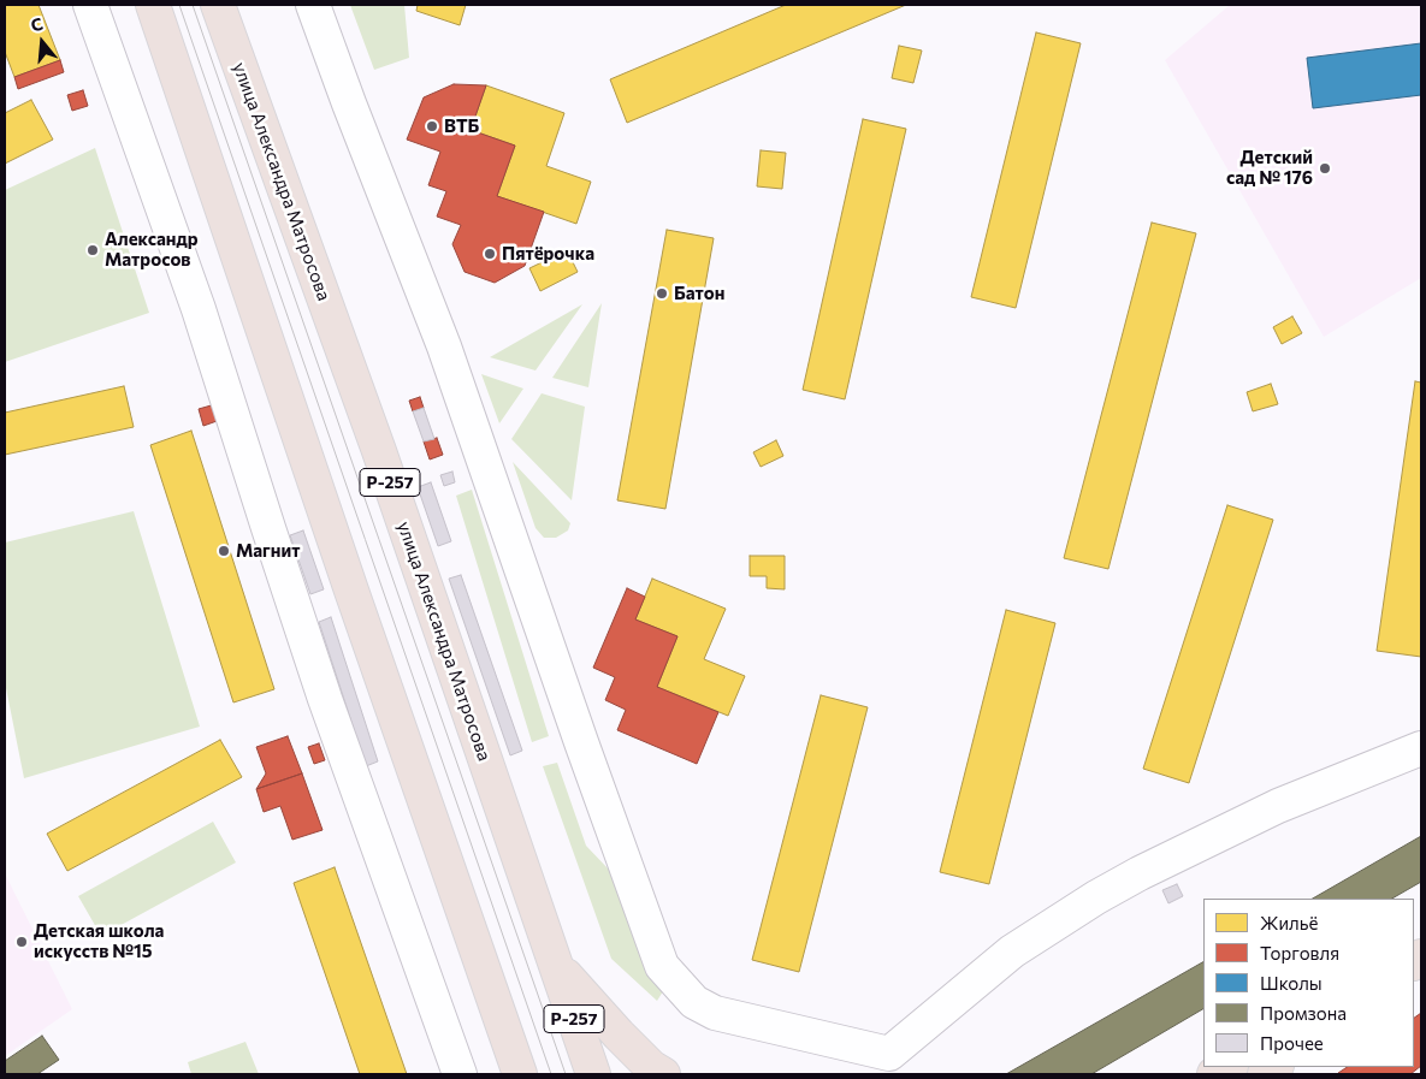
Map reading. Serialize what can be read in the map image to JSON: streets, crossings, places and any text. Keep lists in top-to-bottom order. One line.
{"streets":{"highway":["улица Александра Матросова","Р-257"]},"places":["ВТБ","Детский сад № 176","Александр Матросов","Пятёрочка","Батон","Магнит","Детская школа искусств №15"],"legend":["Жильё","Торговля","Школы","Промзона","Прочее"],"north":"top"}
